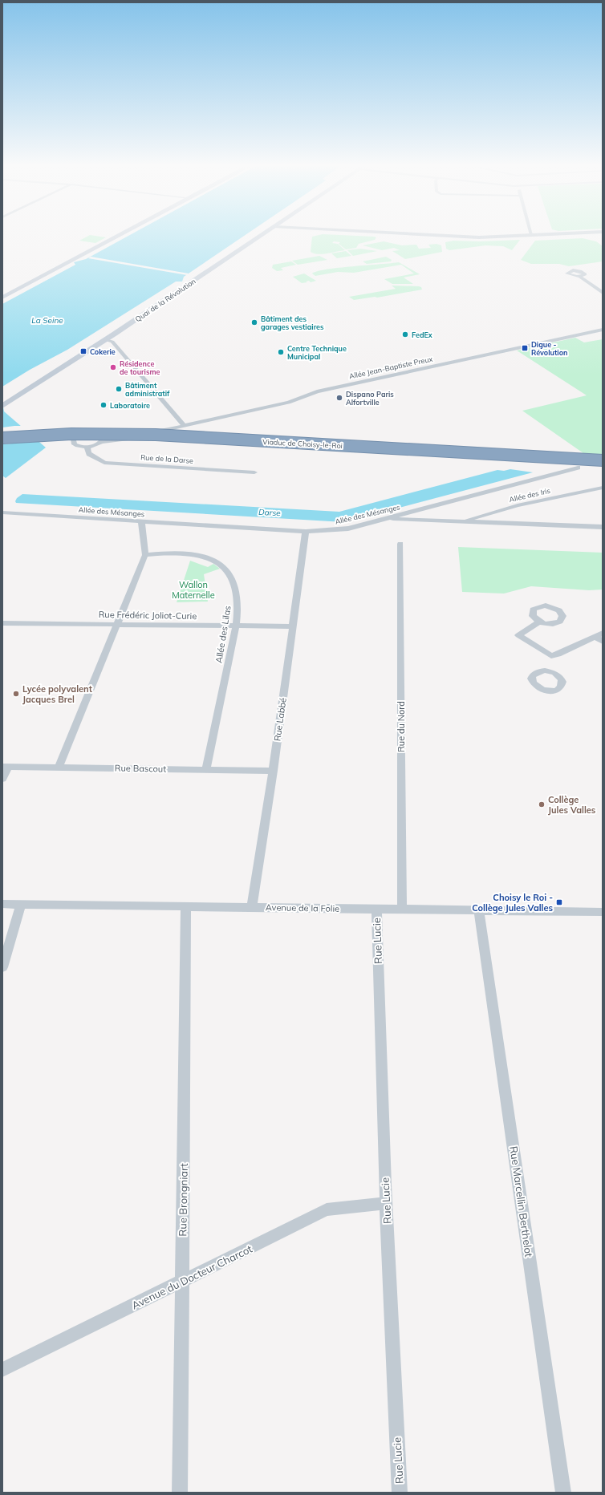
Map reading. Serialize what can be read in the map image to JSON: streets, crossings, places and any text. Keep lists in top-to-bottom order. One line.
{"streets":{"highway":["Viaduc de Choisy-le-Roi"],"main road":["Quai de la Révolution"],"street":["Allée Jean-Baptiste Preux","Rue de la Darse","Allée des Iris","Allée des Mésanges","Rue Frédéric Joliot-Curie","Allée des Lilas","Rue Labbé","Rue du Nord","Rue Bascout","Avenue de la Folie","Rue Lucie","Rue Brongniart","Rue Marcellin Berthelot","Avenue du Docteur Charcot"]},"crossings":[["Allée Jean-Baptiste Preux","Rue de la Darse"],["Allée des Iris","Allée des Mésanges"],["Allée des Mésanges","Rue Labbé"],["Rue Frédéric Joliot-Curie","Allée des Lilas"],["Rue Frédéric Joliot-Curie","Rue Labbé"],["Allée des Lilas","Rue Bascout"],["Rue Labbé","Rue Bascout"],["Rue Labbé","Avenue de la Folie"],["Rue du Nord","Avenue de la Folie"],["Avenue de la Folie","Rue Lucie"],["Avenue de la Folie","Rue Brongniart"],["Avenue de la Folie","Rue Marcellin Berthelot"],["Rue Lucie","Avenue du Docteur Charcot"],["Rue Brongniart","Avenue du Docteur Charcot"]],"water":["La Seine","Darse"],"parks":["Wallon Maternelle"],"places":{"other":["Bâtiment des garages vestiaires","FedEx","Centre Technique Municipal","Résidence de tourisme","Bâtiment administratif","Dispano Paris Alfortville","Laboratoire","Lycée polyvalent Jacques Brel","Collège Jules Valles"],"transit":["Digue - Révolution","Cokerie","Choisy le Roi - Collège Jules Valles"]}}
